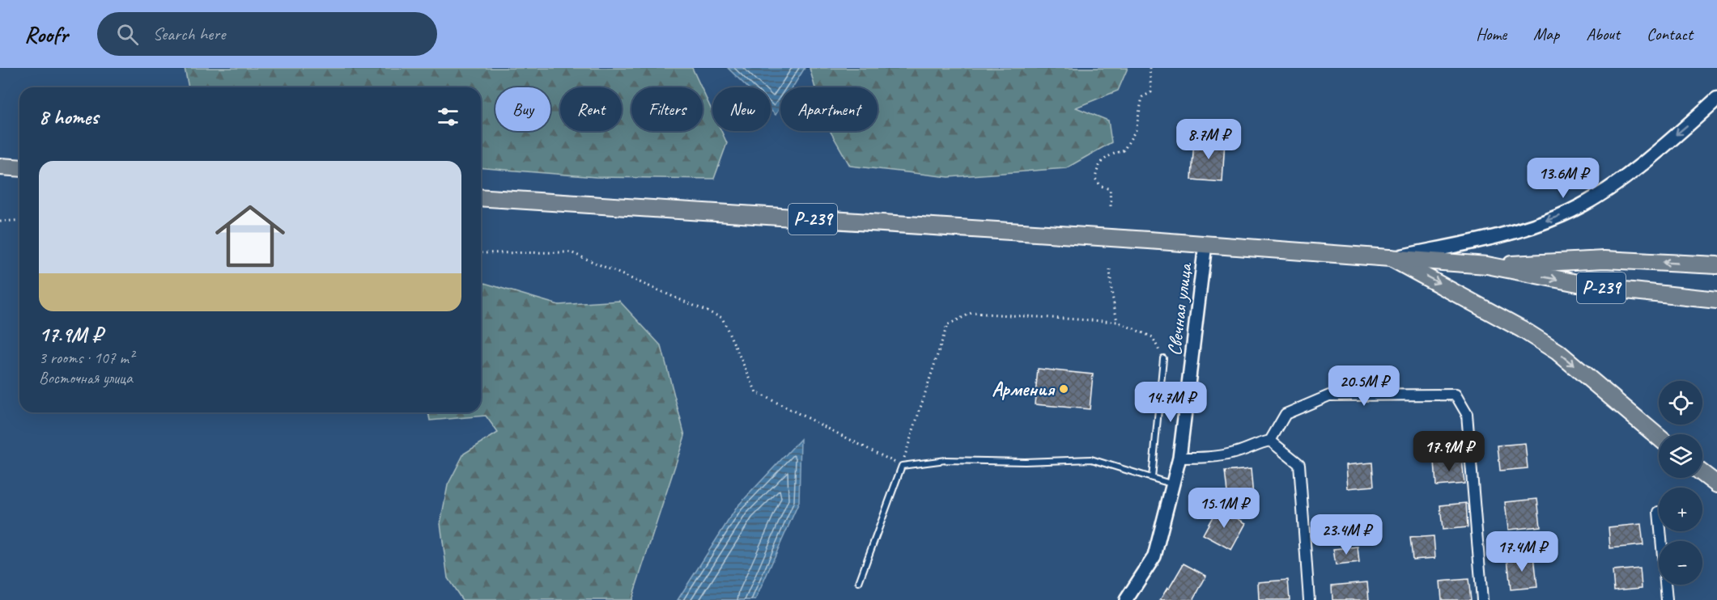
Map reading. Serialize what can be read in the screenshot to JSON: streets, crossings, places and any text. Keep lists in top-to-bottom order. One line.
{"streets":{"main road":["Р-239"],"street":["Свечная улица"]},"crossings":[["Р-239","Свечная улица"]],"places":["Армения"],"page":{"header":"Roofr","search":"Search here","nav":["Home","Map","About","Contact"],"chip":["Buy","Rent","Filters","New","Apartment"],"heading":"8 homes","price":["8.7M ₽","13.6M ₽","20.5M ₽","14.7M ₽","17.9M ₽","15.1M ₽","23.4M ₽","17.4M ₽"],"list":[{"name":"17.9M ₽","note":"3 rooms · 107 m² · Восточная улица"}],"map_buttons":["+","−"]}}
